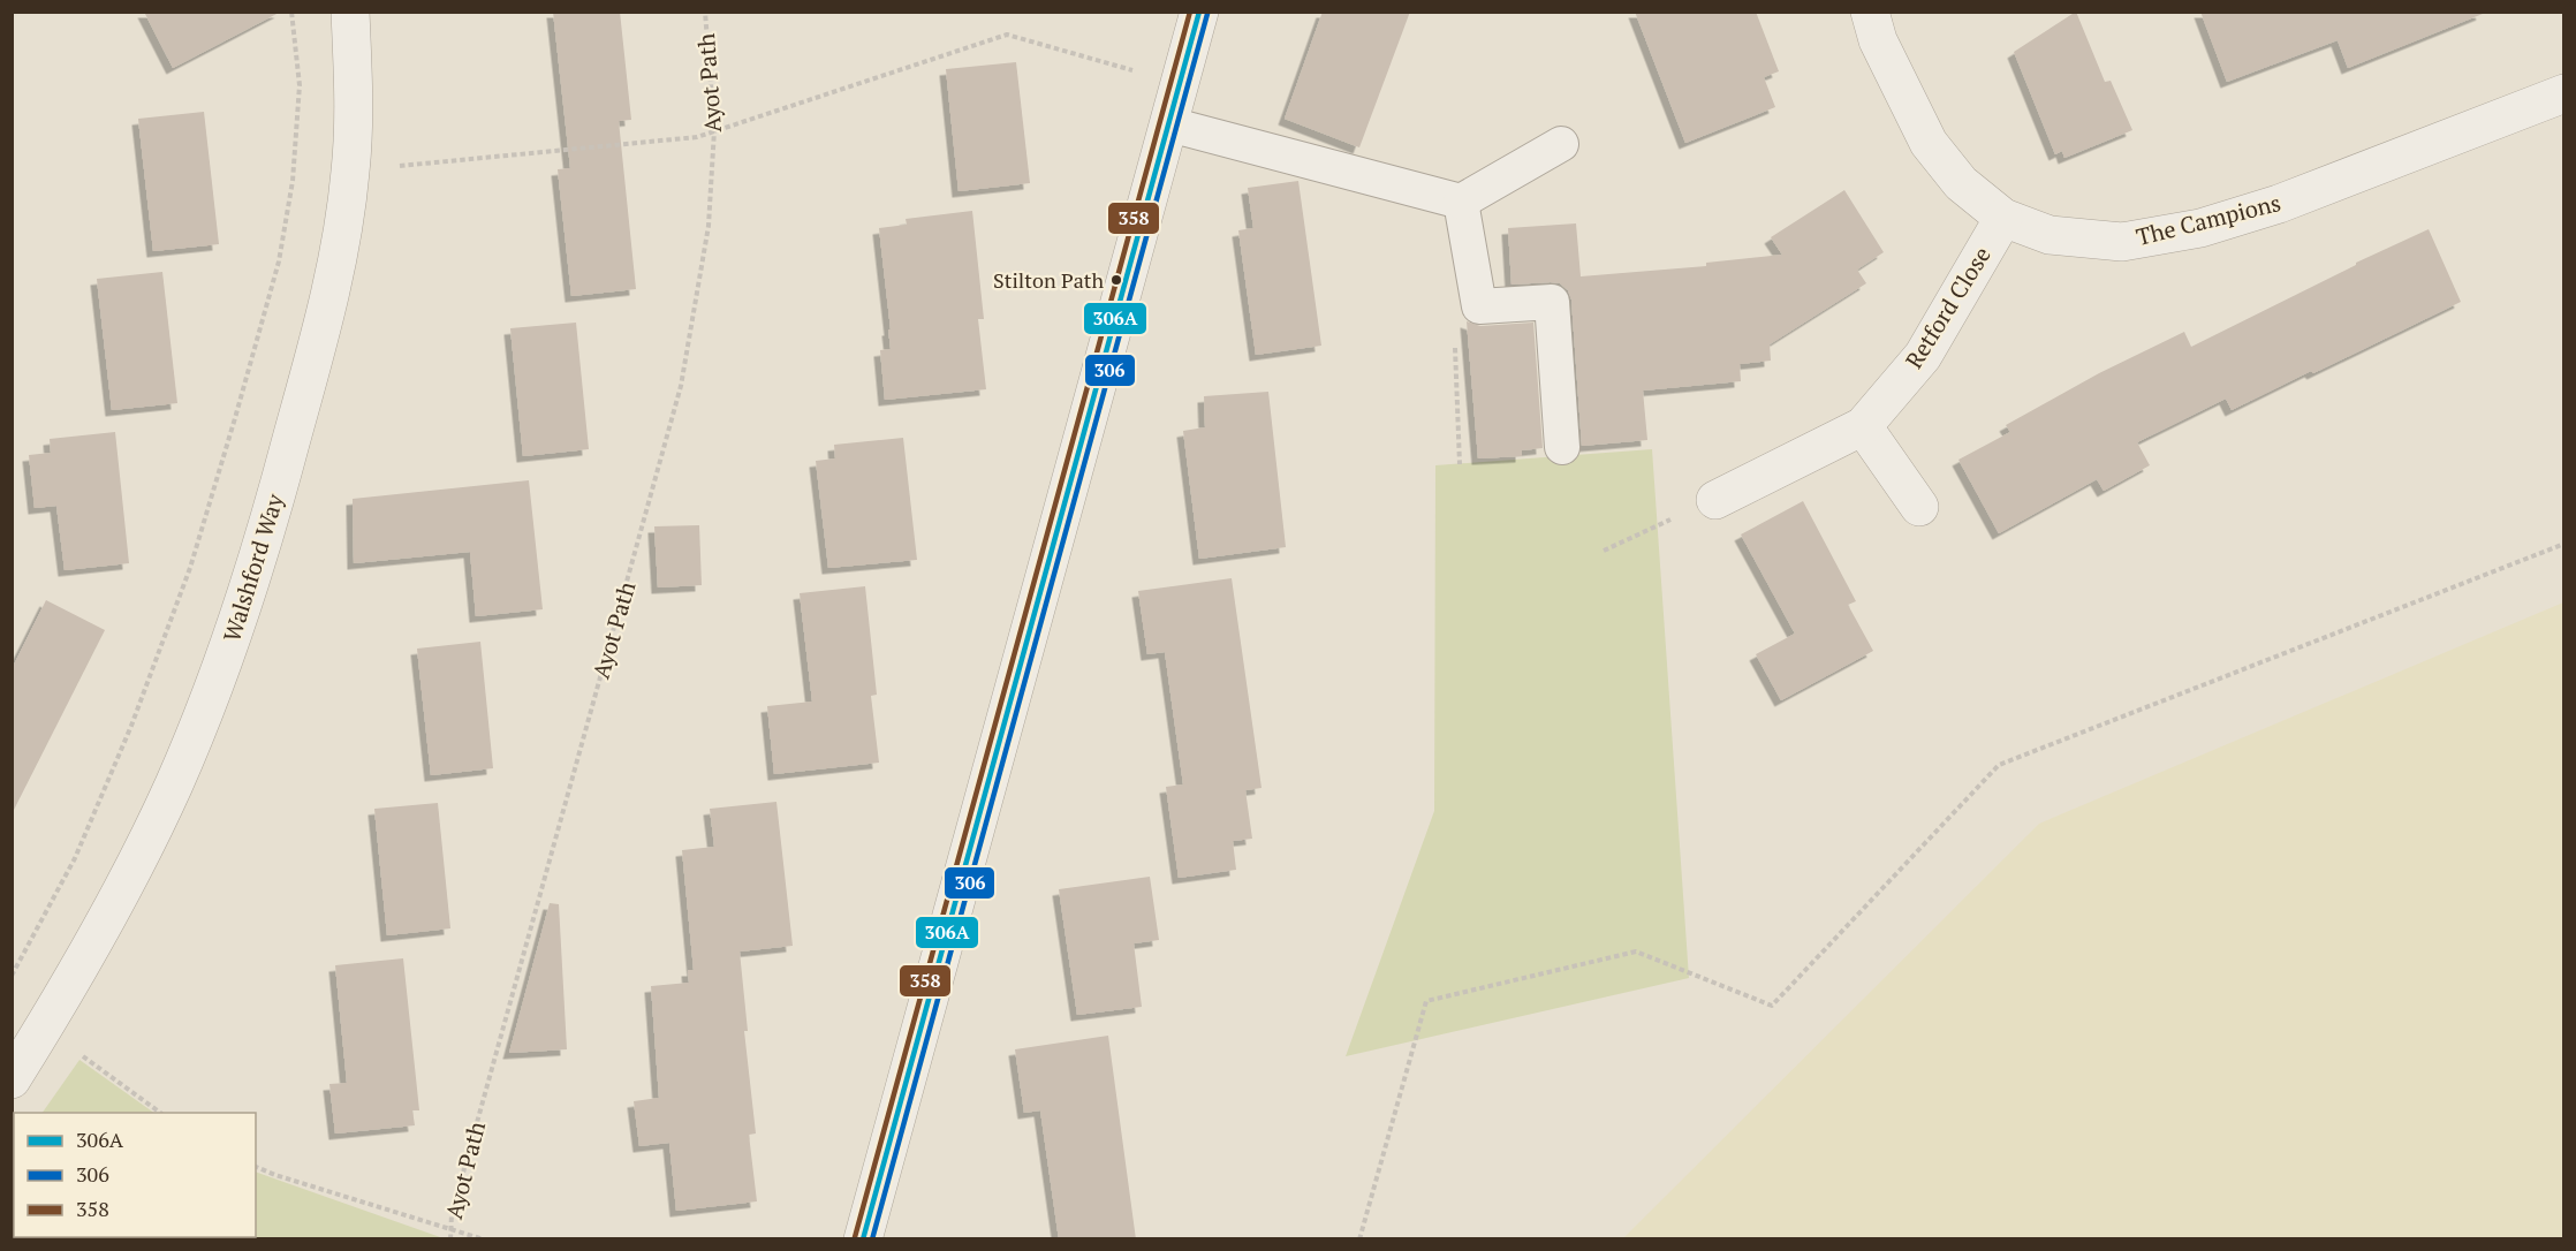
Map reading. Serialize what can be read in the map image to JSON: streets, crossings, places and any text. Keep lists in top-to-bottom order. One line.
{"streets":{"street":["The Campions","Retford Close","Walshford Way"],"path":["Ayot Path"]},"crossings":[["The Campions","Retford Close"]],"places":["Stilton Path"],"lines":["transit line 306A","transit line 358","transit line 306"],"legend":["306A","306","358"]}
